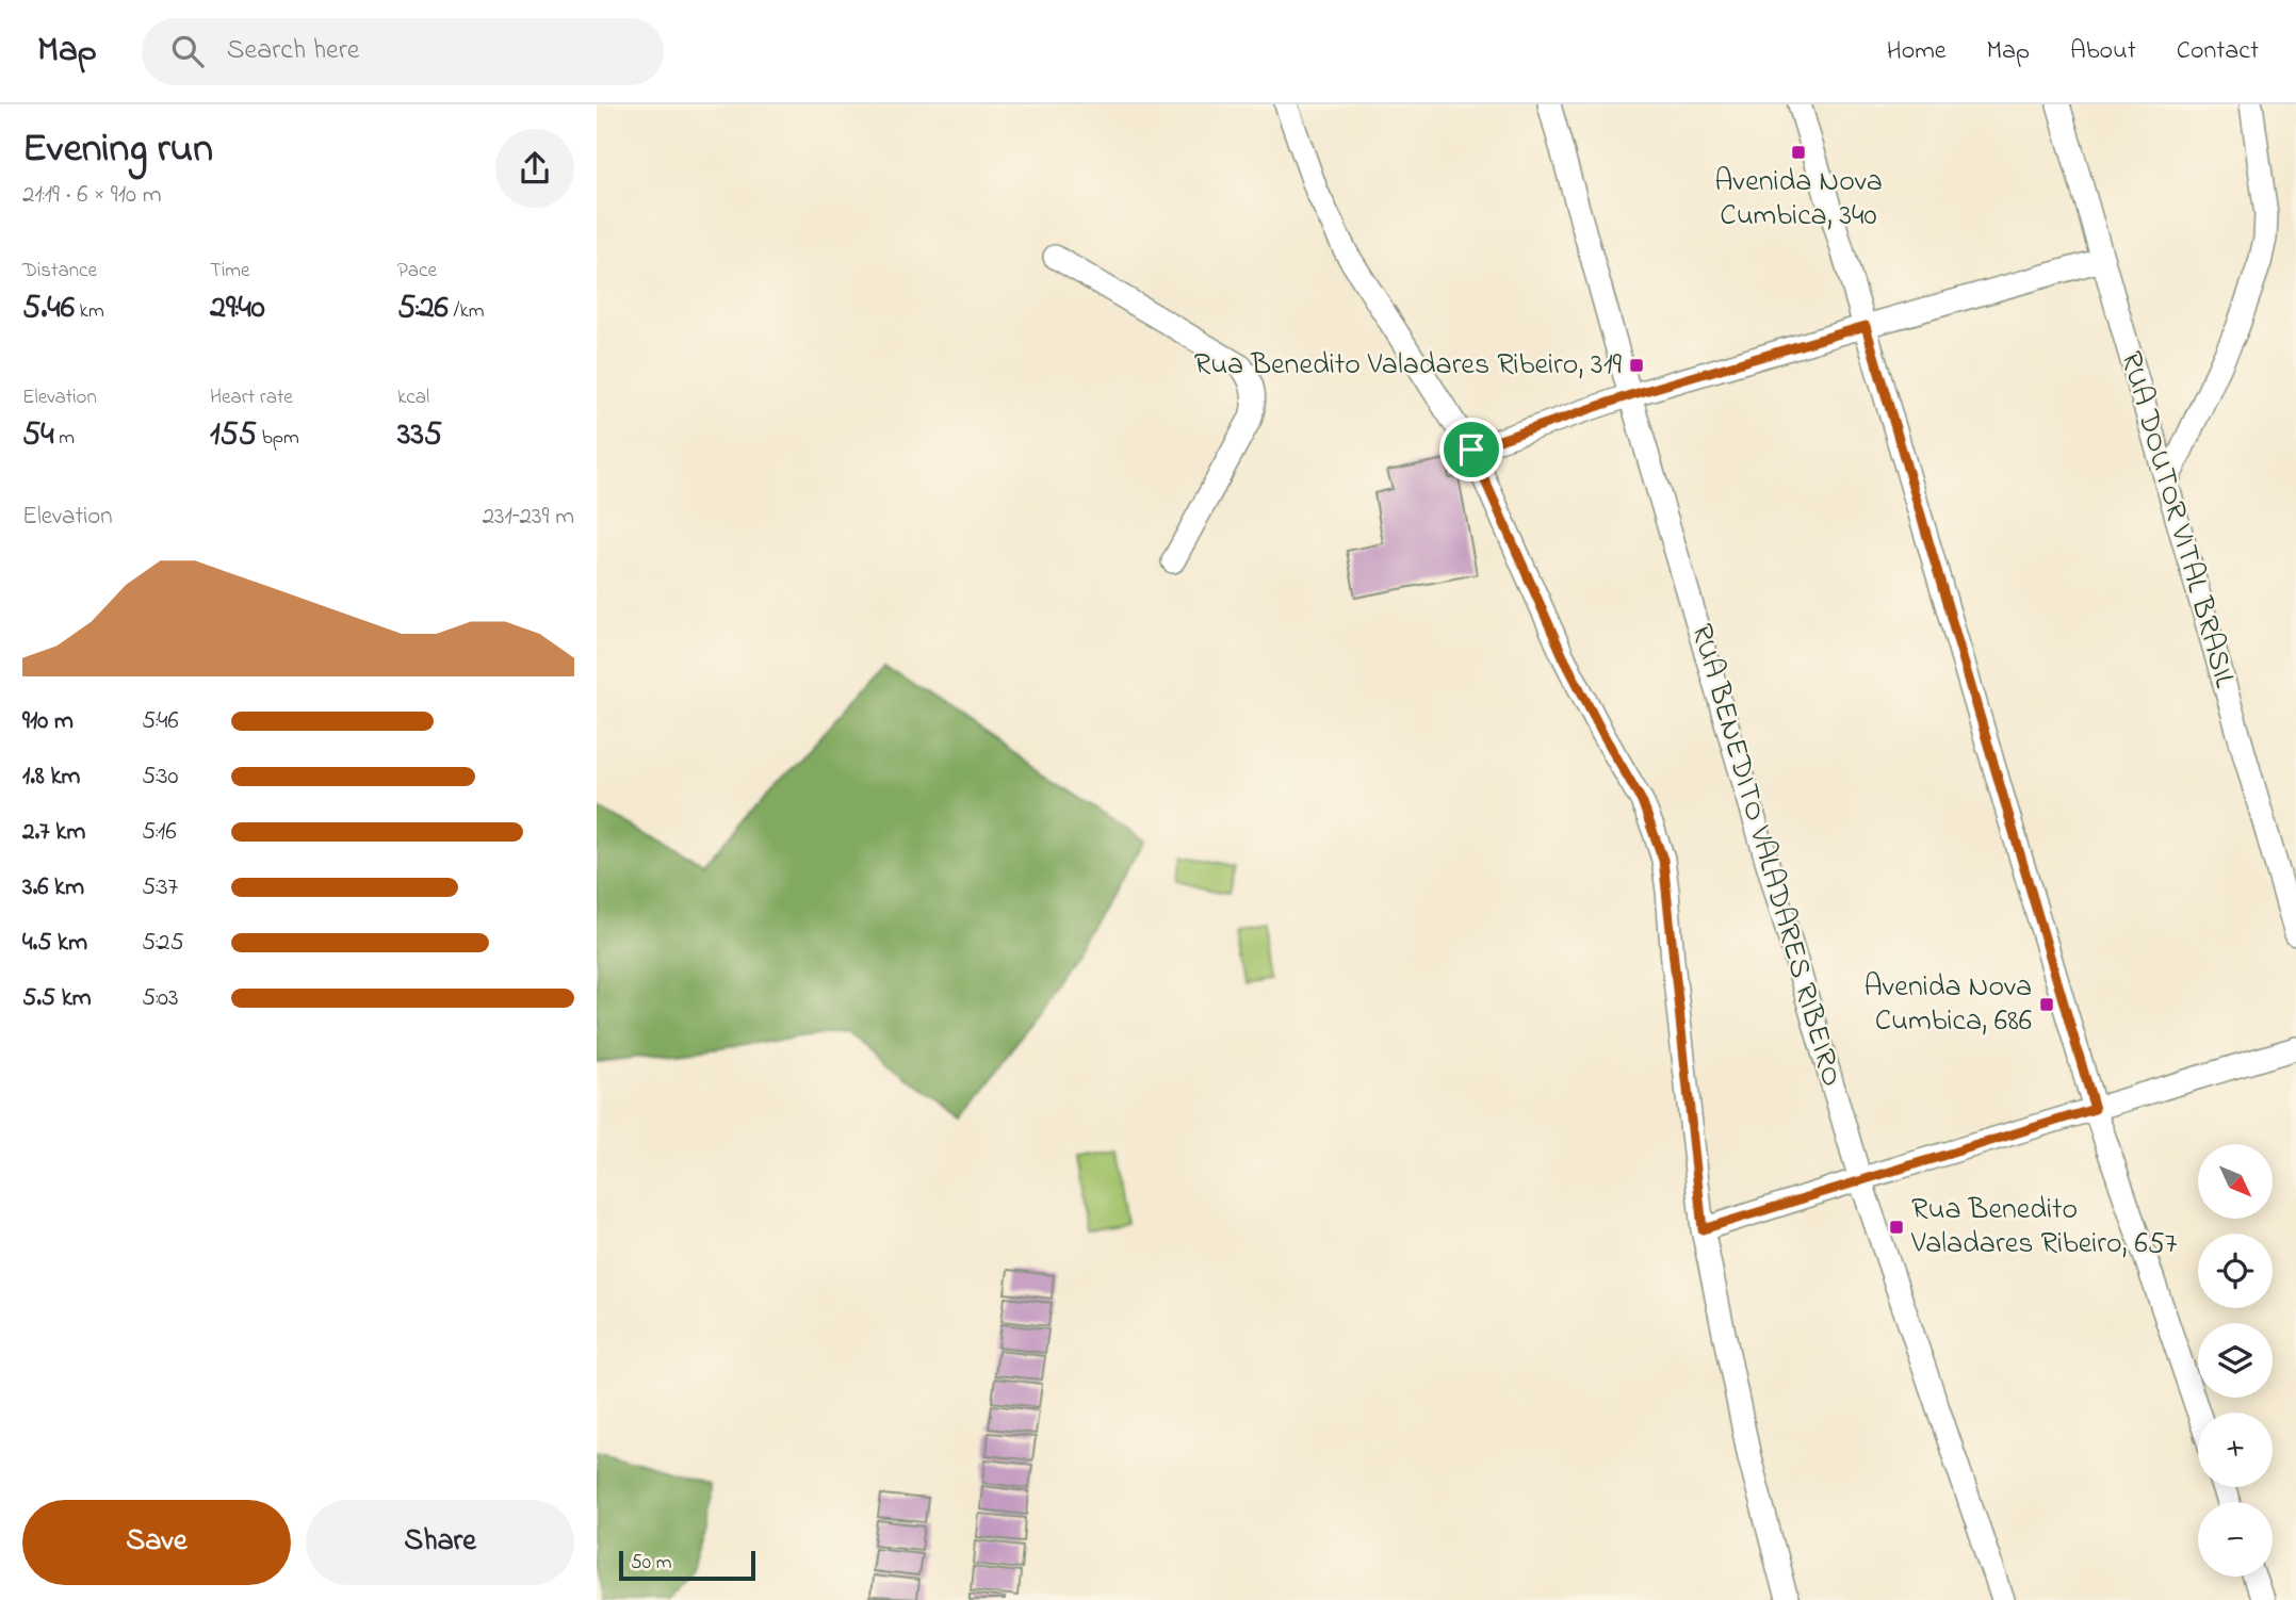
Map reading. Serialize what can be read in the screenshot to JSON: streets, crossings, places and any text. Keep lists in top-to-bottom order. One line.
{"streets":{"street":["RUA DOUTOR VITAL BRASIL","RUA BENEDITO VALADARES RIBEIRO"]},"places":{"transit":["Avenida Nova Cumbica, 340","Rua Benedito Valadares Ribeiro, 319","Avenida Nova Cumbica, 686","Rua Benedito Valadares Ribeiro, 657"]},"scale_bar":"50 m","north":"bottom right","page":{"header":"Map","search":"Search here","nav":["Home","Map","About","Contact"],"heading":["Evening run","21:19 · 6 × 910 m"],"stats":[["Distance","5.46 km"],["Time","29:40"],["Pace","5:26 /km"],["Elevation","54 m"],["Heart rate","155 bpm"],["kcal","335"]],"chart":["Elevation","231–239 m"],"list":[{"name":"910 m","note":"5:46"},{"name":"1.8 km","note":"5:30"},{"name":"2.7 km","note":"5:16"},{"name":"3.6 km","note":"5:37"},{"name":"4.5 km","note":"5:25"},{"name":"5.5 km","note":"5:03"}],"map_buttons":["+","−"],"buttons":["Save","Share"],"scale":"50 m"}}
